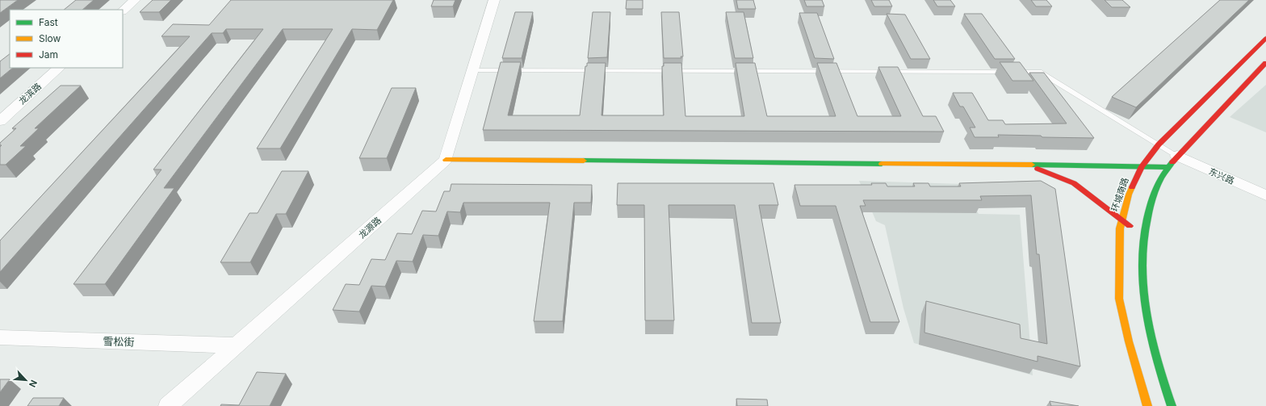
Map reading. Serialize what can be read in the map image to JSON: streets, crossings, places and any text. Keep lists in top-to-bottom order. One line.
{"streets":{"main road":["环城南路"],"street":["龙滨路","东兴路","龙源路","雪松街"]},"crossings":[["龙源路","雪松街"]],"legend":["Fast","Slow","Jam"],"north":"bottom right"}
